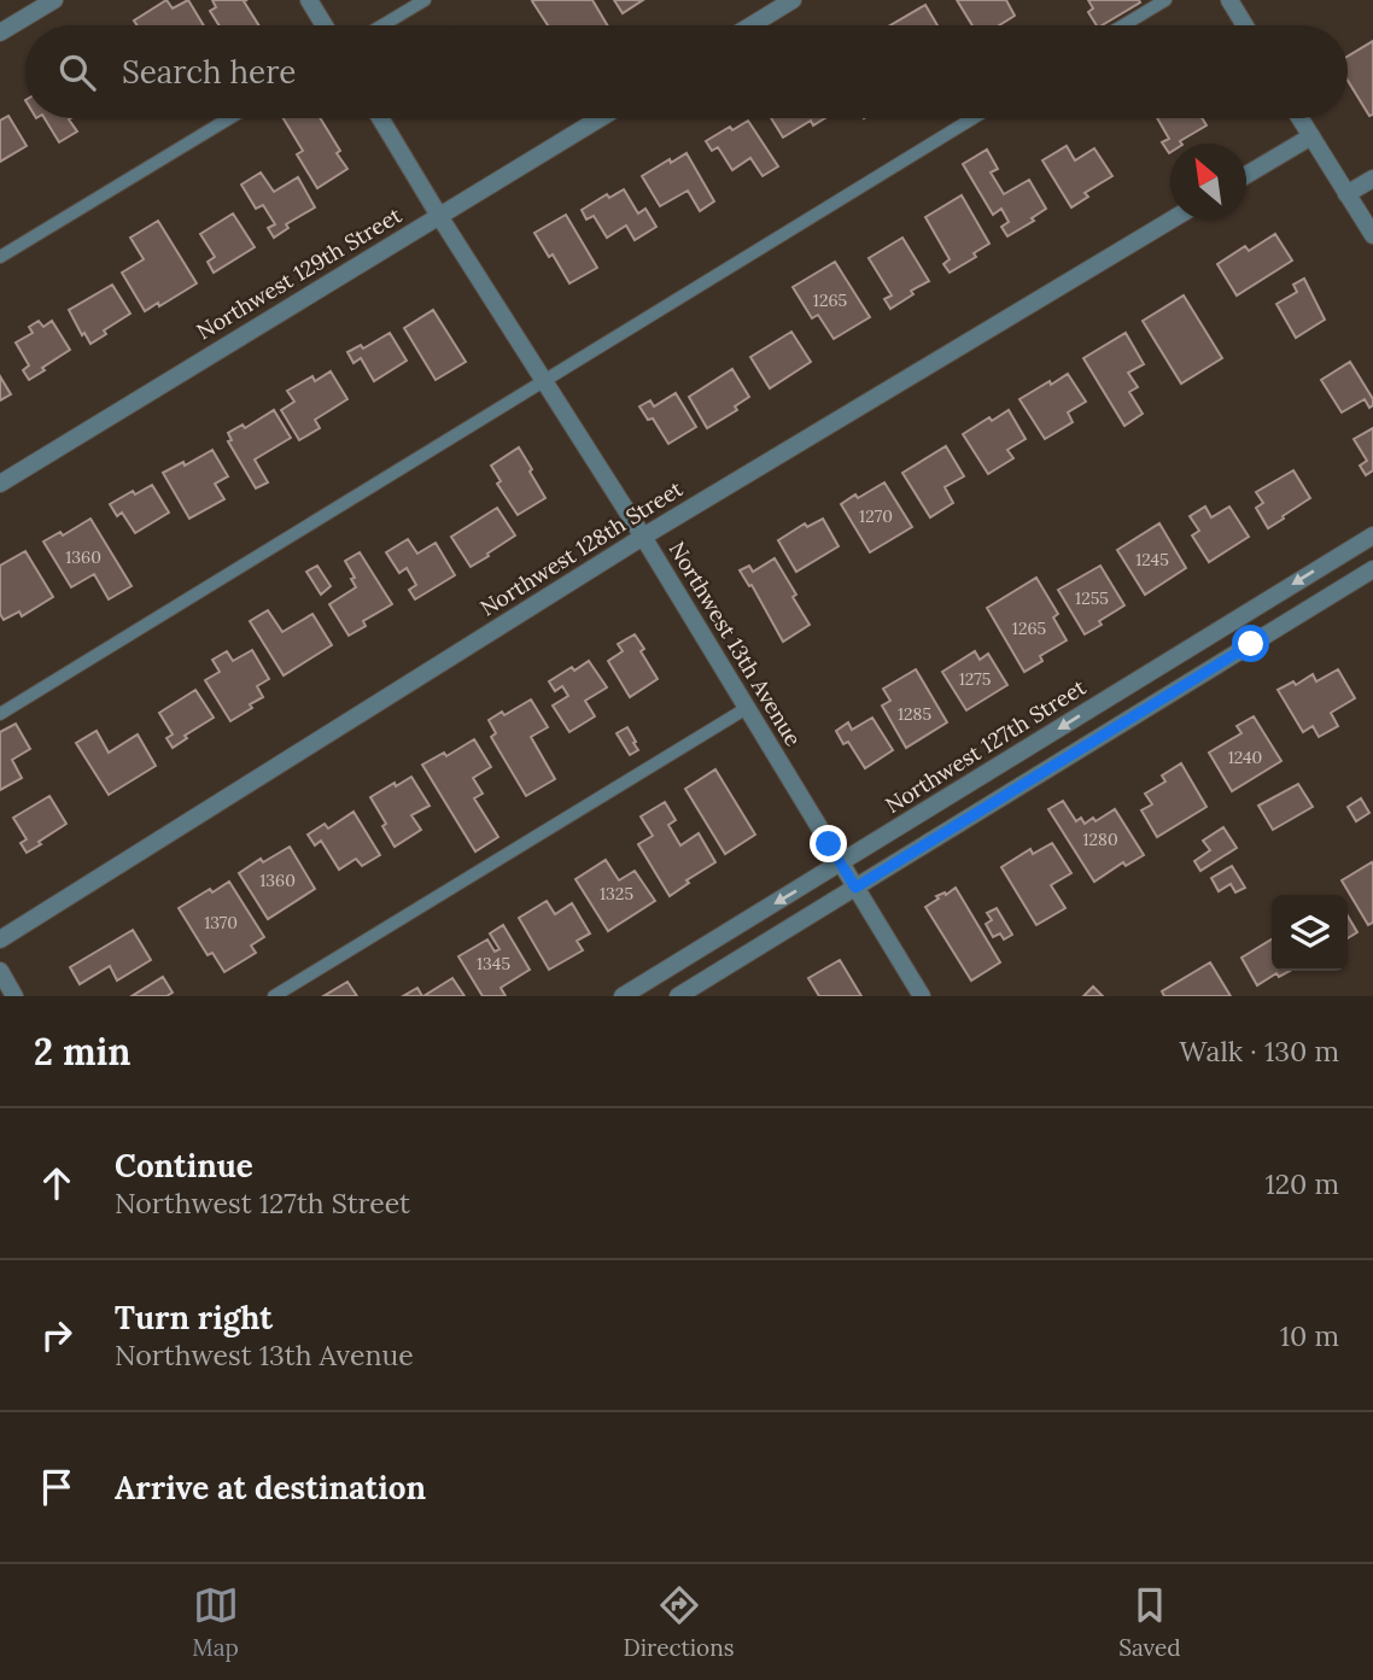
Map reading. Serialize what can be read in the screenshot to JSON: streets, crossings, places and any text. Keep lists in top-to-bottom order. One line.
{"streets":{"street":["Northwest 129th Street","Northwest 128th Street","Northwest 13th Avenue","Northwest 127th Street"]},"crossings":[["Northwest 129th Street","Northwest 13th Avenue"],["Northwest 128th Street","Northwest 13th Avenue"],["Northwest 13th Avenue","Northwest 127th Street"]],"house_numbers":["1265","1270","1360","1245","1255","1265","1275","1285","1240","1280","1360","1325","1370","1345"],"north":"top left","page":{"search":"Search here","heading":["2 min","Walk · 130 m"],"list":[["Continue","Northwest 127th Street","120 m"],["Turn right","Northwest 13th Avenue","10 m"],"Arrive at destination"],"nav":["Map","Directions","Saved"]}}
